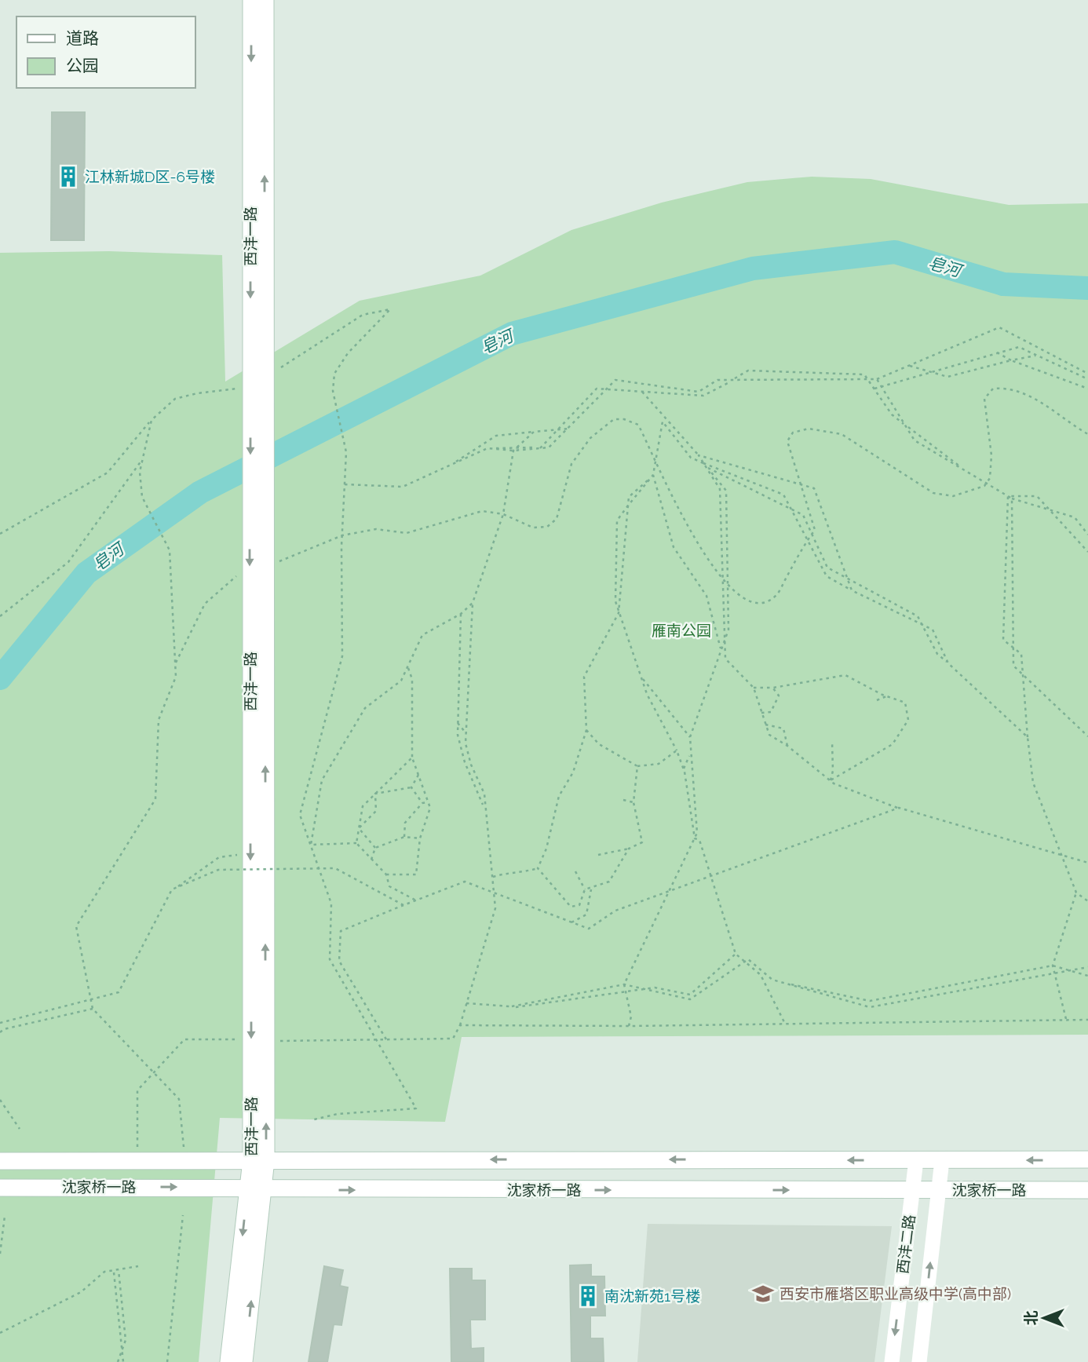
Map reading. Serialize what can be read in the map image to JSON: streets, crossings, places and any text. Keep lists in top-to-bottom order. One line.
{"streets":{"main road":["西沣一路","沈家桥一路"],"street":["西沣二路"]},"crossings":[["西沣一路","沈家桥一路"],["沈家桥一路","西沣二路"]],"water":["皂河"],"parks":["雁南公园"],"places":{"building":["江林新城D区-6号楼","南沈新苑1号楼"],"school or university":["西安市雁塔区职业高级中学(高中部)"]},"legend":["道路","公园"],"north":"left"}
